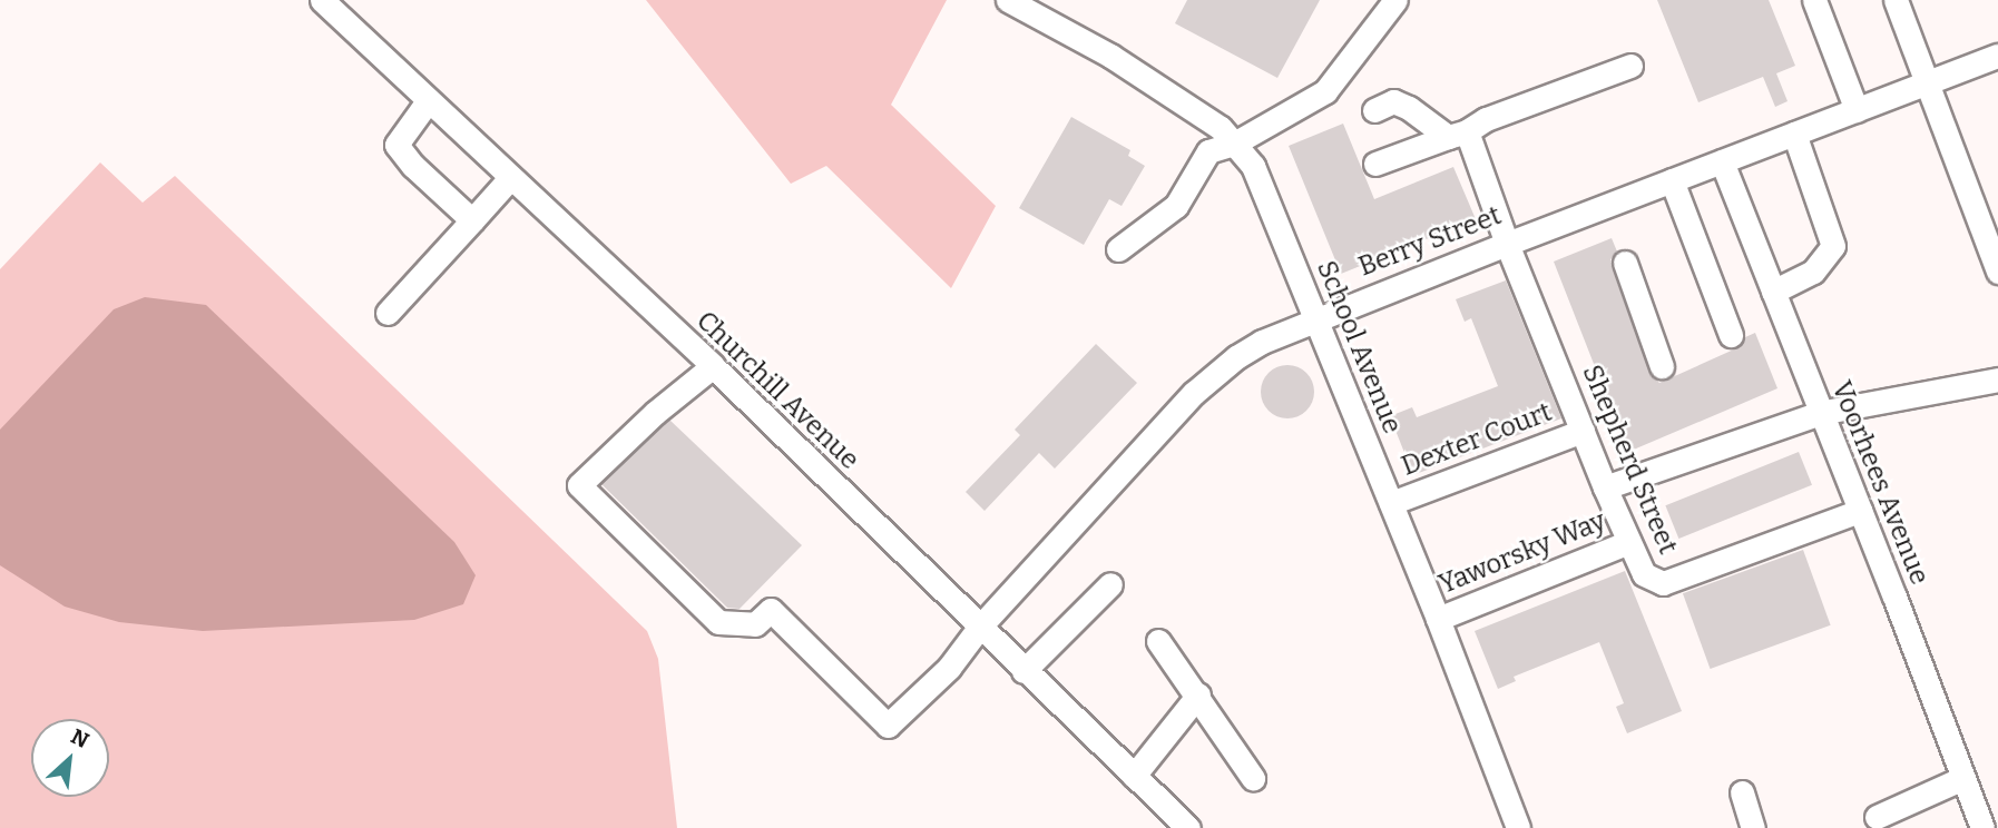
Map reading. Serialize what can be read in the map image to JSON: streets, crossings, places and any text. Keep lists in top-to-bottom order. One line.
{"streets":{"street":["Berry Street","School Avenue","Churchill Avenue","Dexter Court","Shepherd Street","Voorhees Avenue","Yaworsky Way"]},"crossings":[["Berry Street","School Avenue"],["Berry Street","Churchill Avenue"],["Berry Street","Shepherd Street"],["Berry Street","Voorhees Avenue"],["School Avenue","Dexter Court"],["School Avenue","Yaworsky Way"],["Dexter Court","Shepherd Street"],["Shepherd Street","Voorhees Avenue"],["Shepherd Street","Yaworsky Way"]],"north":"top right"}
